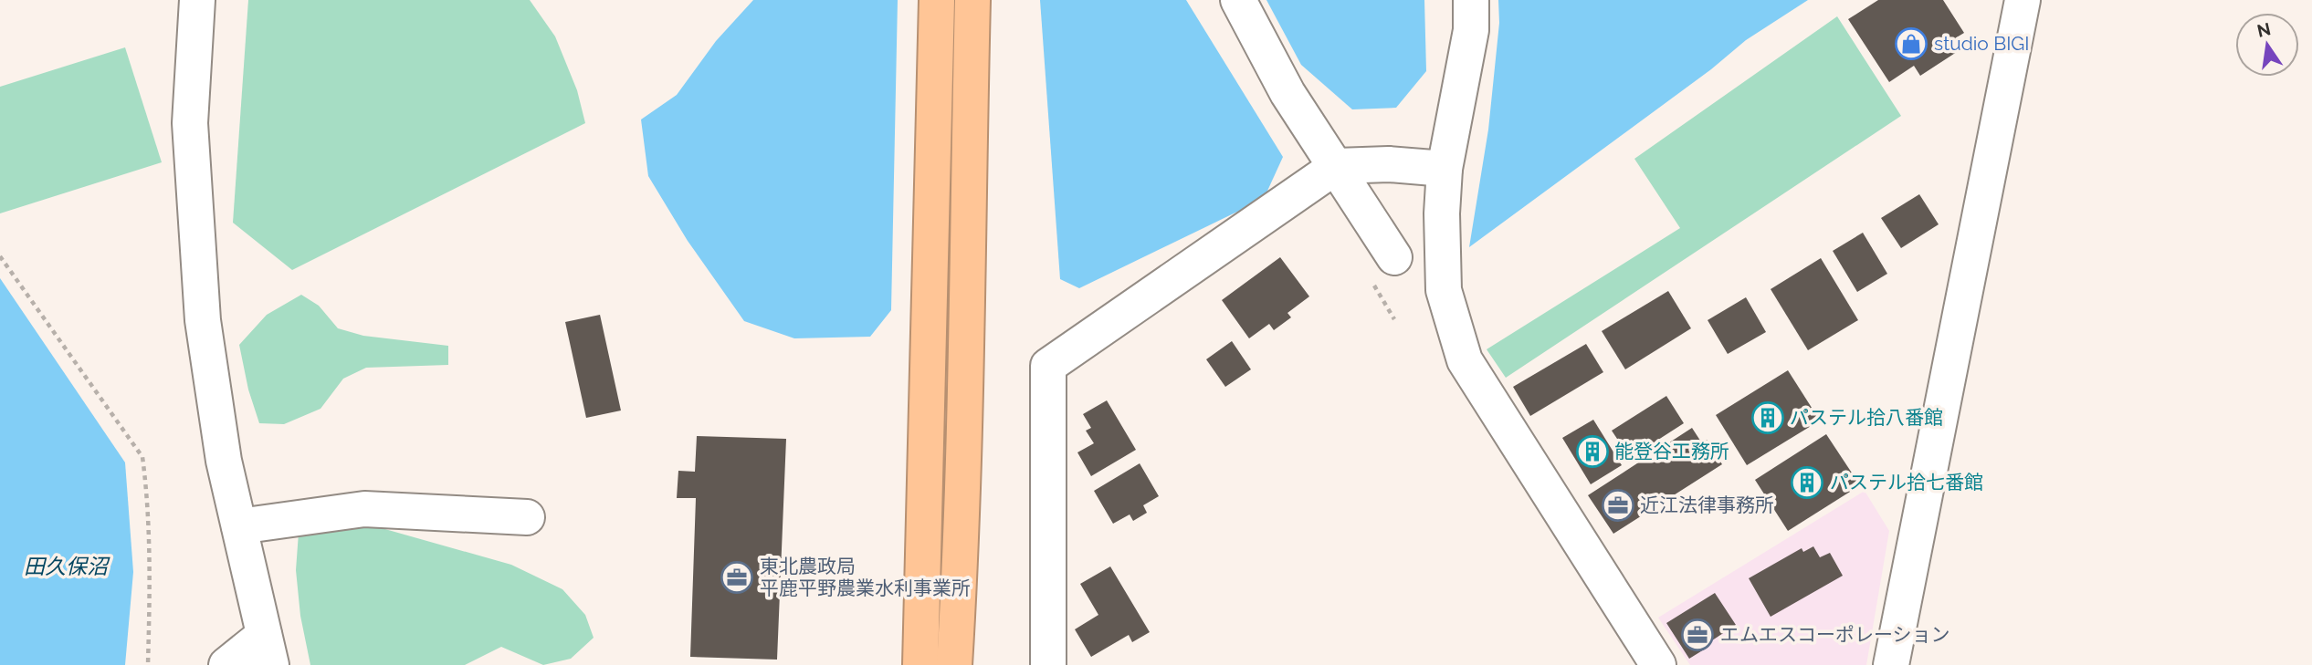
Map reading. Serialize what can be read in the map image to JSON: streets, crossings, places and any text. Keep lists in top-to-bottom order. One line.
{"water":["田久保沼"],"places":{"shop":["studio BIGI"],"building":["パステル拾八番館","能登谷工務所","パステル拾七番館"],"office":["近江法律事務所","東北農政局 平鹿平野農業水利事業所","エムエスコーポレーション"]},"north":"top"}
